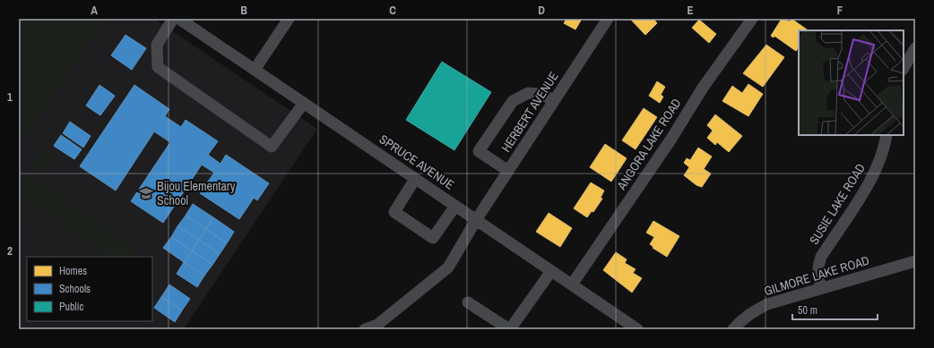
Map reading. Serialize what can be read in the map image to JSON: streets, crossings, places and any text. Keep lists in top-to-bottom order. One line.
{"streets":{"street":["HERBERT AVENUE","ANGORA LAKE ROAD","SPRUCE AVENUE","SUSIE LAKE ROAD","GILMORE LAKE ROAD"]},"crossings":[["HERBERT AVENUE","SPRUCE AVENUE"],["ANGORA LAKE ROAD","SPRUCE AVENUE"],["SUSIE LAKE ROAD","GILMORE LAKE ROAD"]],"places":{"school or university":["Bijou Elementary School"]},"legend":["Homes","Schools","Public"],"scale_bar":"50 m","grid":{"columns":["A","B","C","D","E","F"],"rows":["1","2"]}}
